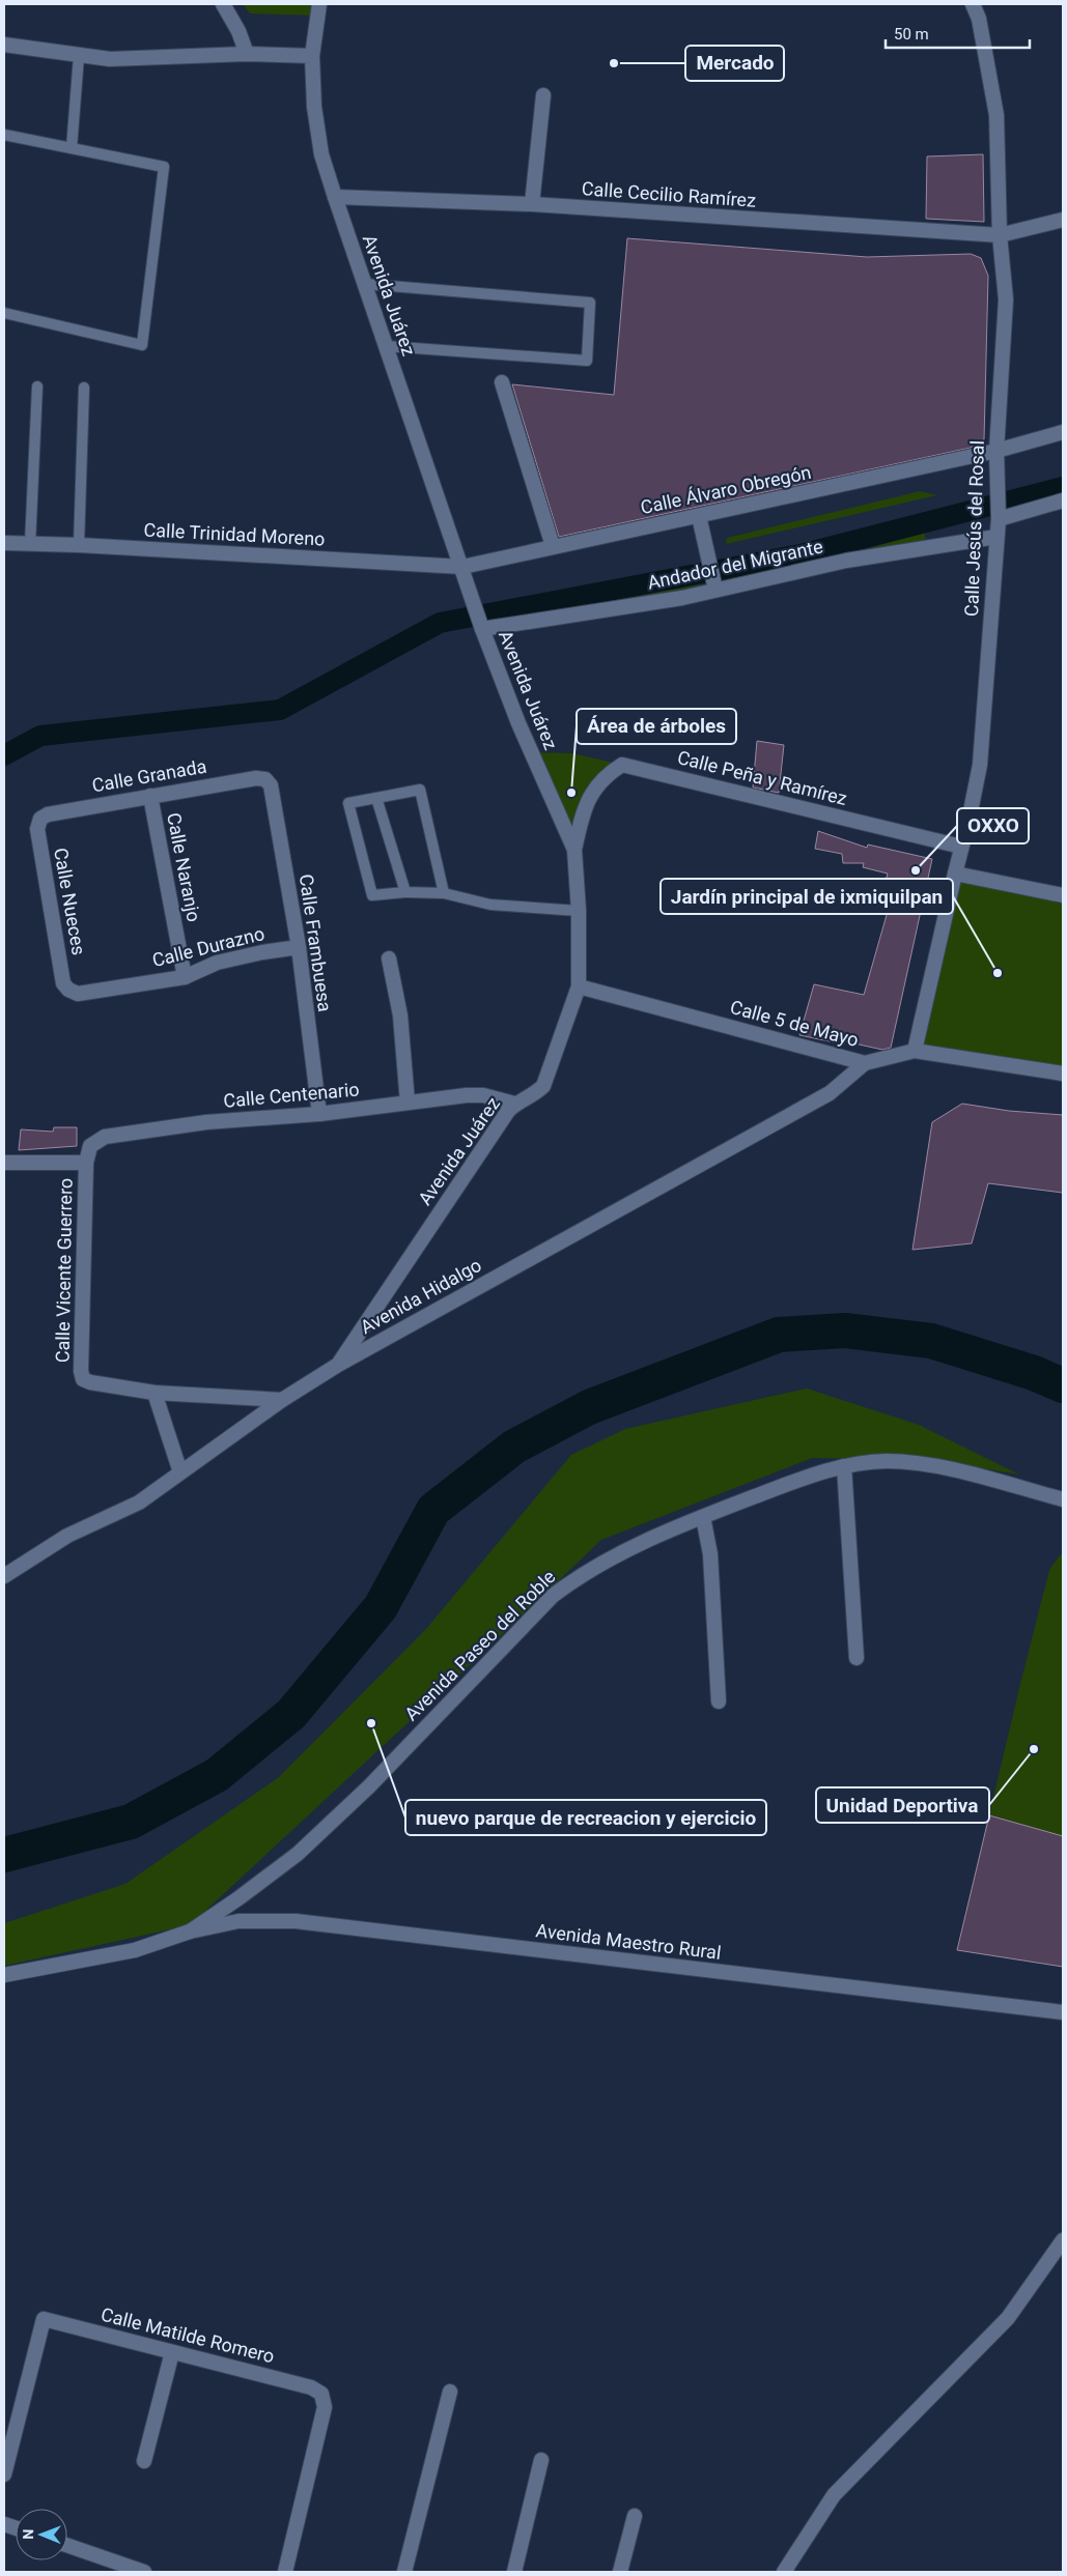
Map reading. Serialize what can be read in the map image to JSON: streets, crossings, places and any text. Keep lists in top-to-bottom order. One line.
{"streets":{"street":["Calle Cecilio Ramírez","Avenida Juárez","Calle Álvaro Obregón","Calle Jesús del Rosal","Calle Trinidad Moreno","Andador del Migrante","Calle Granada","Calle Peña y Ramírez","Calle Naranjo","Calle Nueces","Calle Frambuesa","Calle Durazno","Calle 5 de Mayo","Calle Centenario","Calle Vicente Guerrero","Avenida Hidalgo","Avenida Paseo del Roble","Avenida Maestro Rural","Calle Matilde Romero"]},"crossings":[["Calle Cecilio Ramírez","Avenida Juárez"],["Calle Cecilio Ramírez","Calle Jesús del Rosal"],["Avenida Juárez","Calle Álvaro Obregón"],["Avenida Juárez","Calle Trinidad Moreno"],["Avenida Juárez","Andador del Migrante"],["Avenida Juárez","Calle Peña y Ramírez"],["Avenida Juárez","Calle 5 de Mayo"],["Avenida Juárez","Calle Centenario"],["Avenida Juárez","Avenida Hidalgo"],["Calle Álvaro Obregón","Calle Jesús del Rosal"],["Calle Álvaro Obregón","Calle Trinidad Moreno"],["Calle Jesús del Rosal","Andador del Migrante"],["Calle Jesús del Rosal","Calle Peña y Ramírez"],["Calle Jesús del Rosal","Calle 5 de Mayo"],["Calle Granada","Calle Naranjo"],["Calle Granada","Calle Nueces"],["Calle Granada","Calle Frambuesa"],["Calle Naranjo","Calle Durazno"],["Calle Nueces","Calle Durazno"],["Calle Frambuesa","Calle Durazno"],["Calle Frambuesa","Calle Centenario"],["Calle 5 de Mayo","Avenida Hidalgo"],["Calle Centenario","Calle Vicente Guerrero"],["Avenida Paseo del Roble","Avenida Maestro Rural"]],"places":["Mercado","Área de árboles","OXXO","Jardín principal de ixmiquilpan","nuevo parque de recreacion y ejercicio","Unidad Deportiva"],"scale_bar":"50 m","north":"left"}
